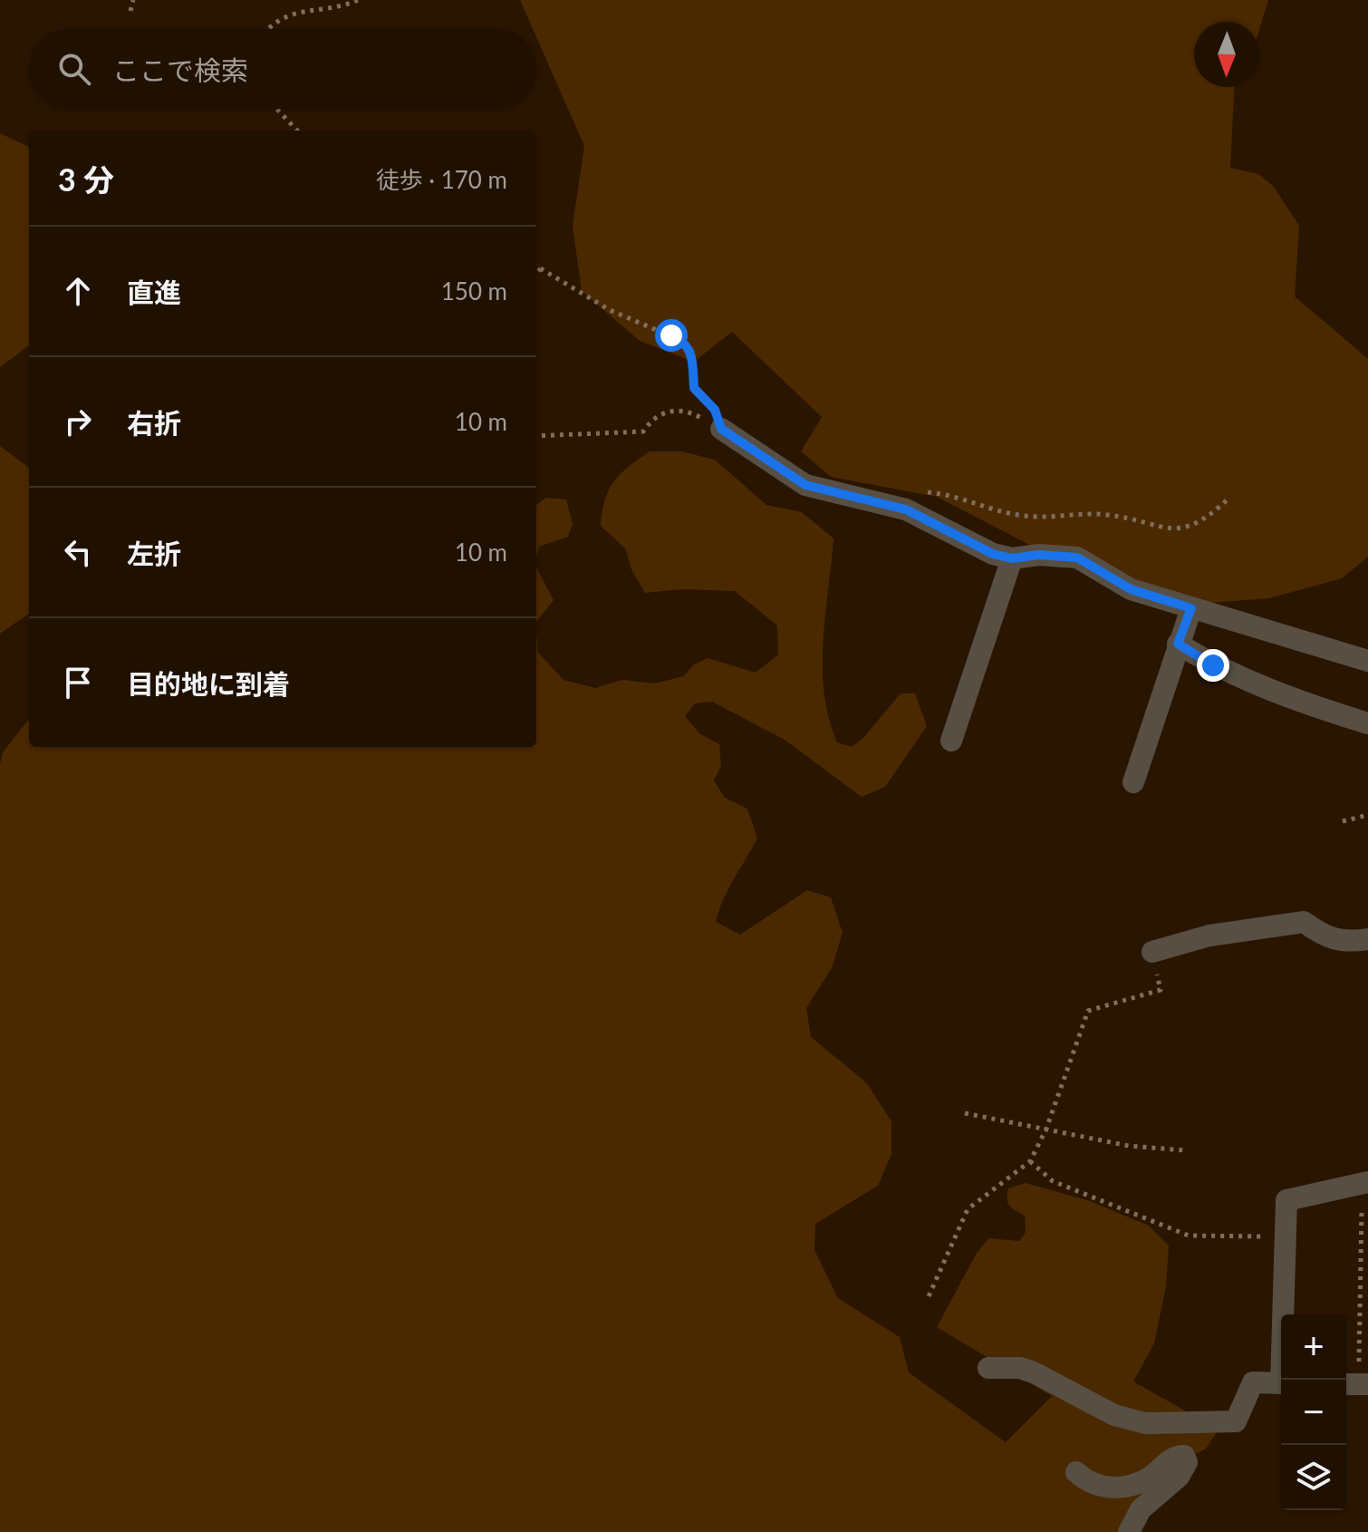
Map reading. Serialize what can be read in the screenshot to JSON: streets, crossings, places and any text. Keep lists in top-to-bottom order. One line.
{"north":"bottom","page":{"search":"ここで検索","heading":["3 分","徒歩 · 170 m"],"list":[["直進","150 m"],["右折","10 m"],["左折","10 m"],"目的地に到着"],"map_buttons":["+","−"]}}
